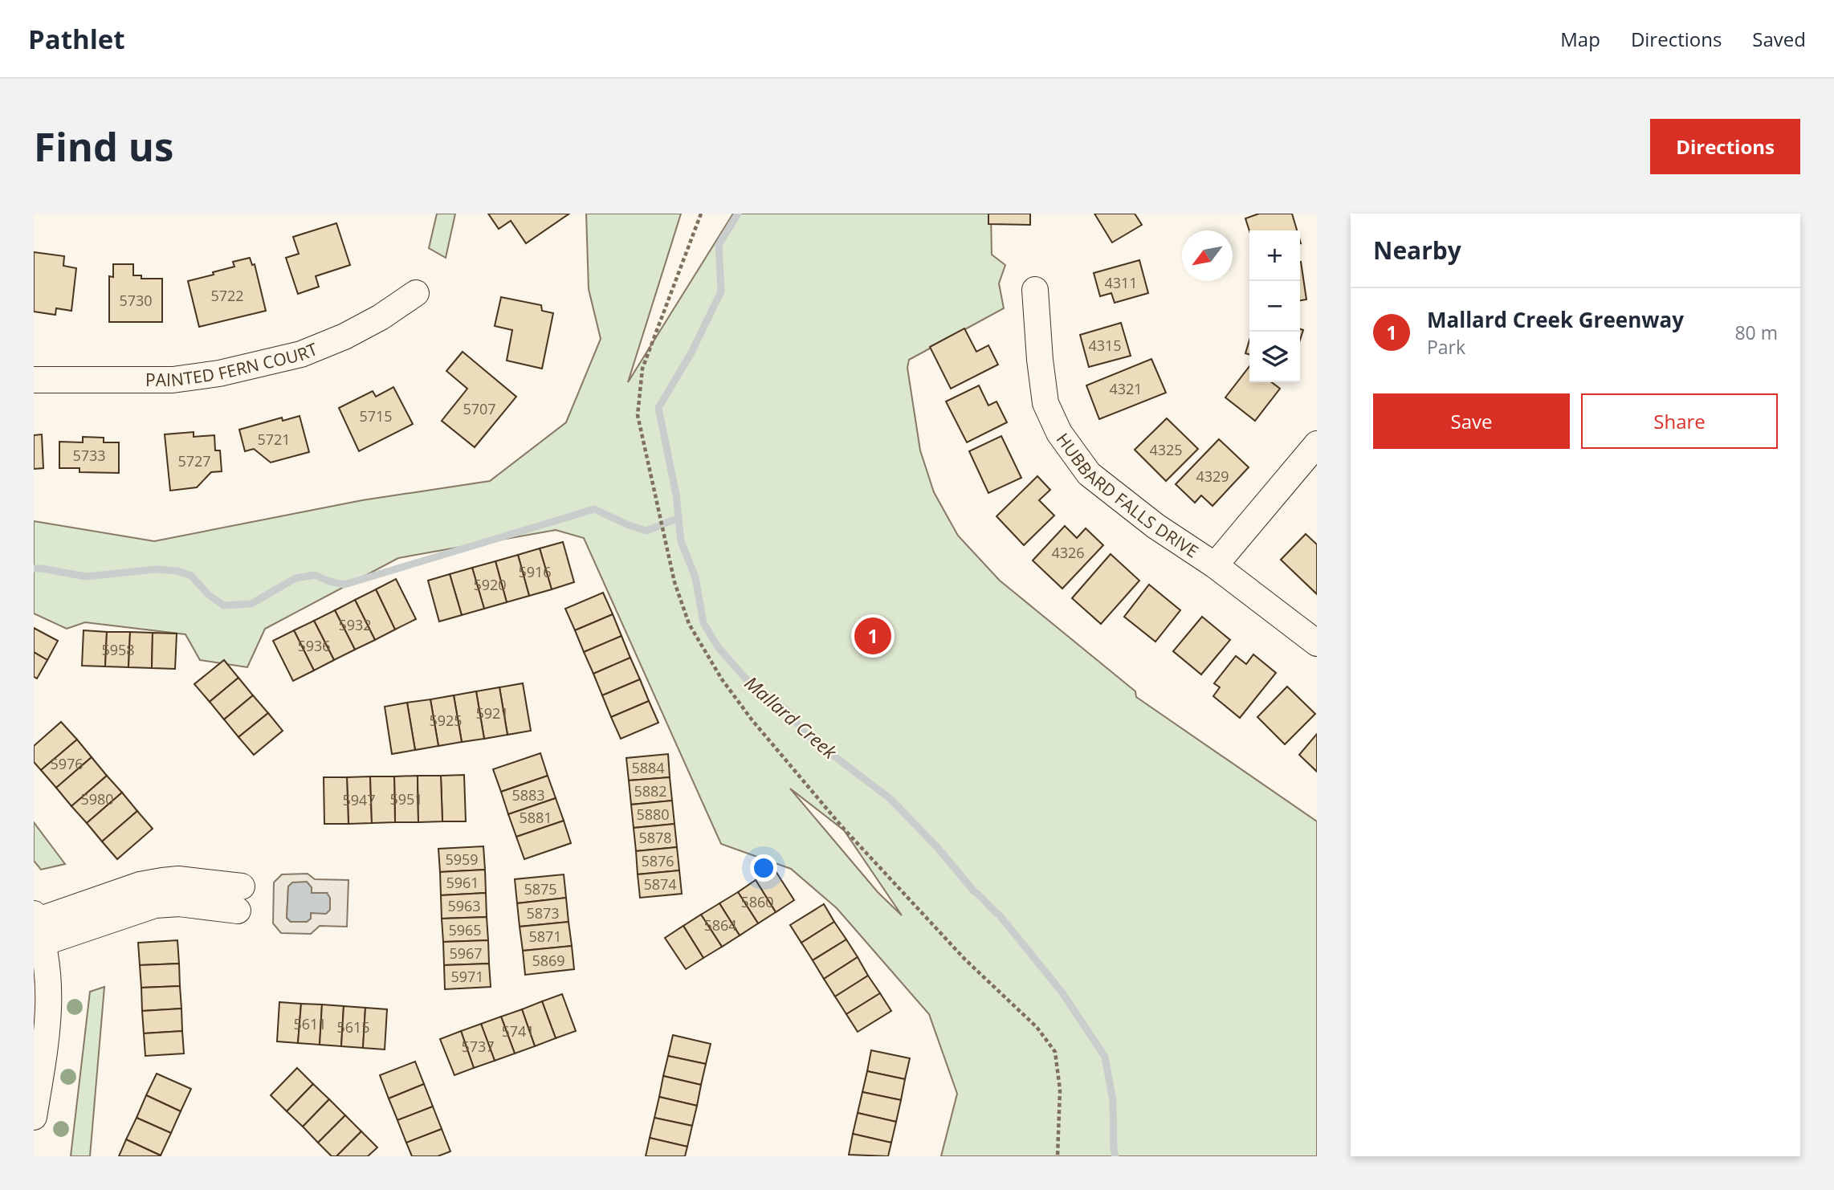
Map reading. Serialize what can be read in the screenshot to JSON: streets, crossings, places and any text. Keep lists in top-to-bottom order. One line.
{"streets":{"street":["PAINTED FERN COURT","HUBBARD FALLS DRIVE"]},"water":["Mallard Creek"],"house_numbers":["4311","5722","5730","4315","4321","5707","5715","5721","4325","5733","5727","4329","4326","5916","5920","5932","5936","5958","5921","5925","5976","5884","5882","5883","5980","5951","5947","5880","5881","5878","5959","5876","5961","5874","5875","5860","5963","5873","5864","5965","5871","5967","5869","5971","5611","5615","5741","5737"],"north":"bottom left","page":{"header":"Pathlet","nav":["Map","Directions","Saved"],"buttons":["Directions",["Save","Share"]],"title":"Find us","heading":"Nearby","map_buttons":["+","−"],"list":[{"mark":"1","name":"Mallard Creek Greenway","note":"Park","value":"80 m"}],"pins":"1"}}
